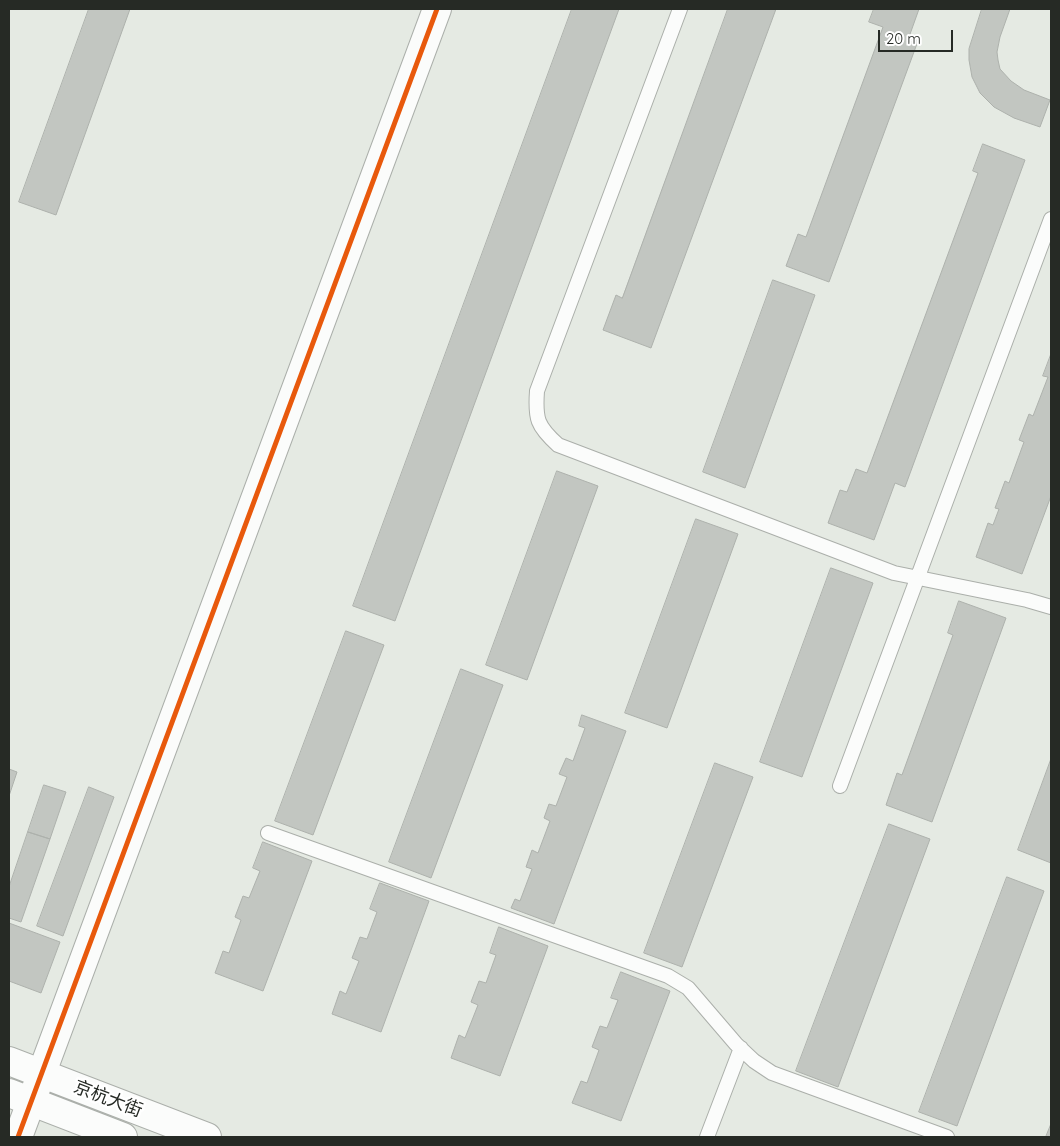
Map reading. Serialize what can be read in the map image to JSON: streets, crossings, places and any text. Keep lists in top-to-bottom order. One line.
{"streets":{"street":["京杭大街"]},"scale_bar":"20 m"}
